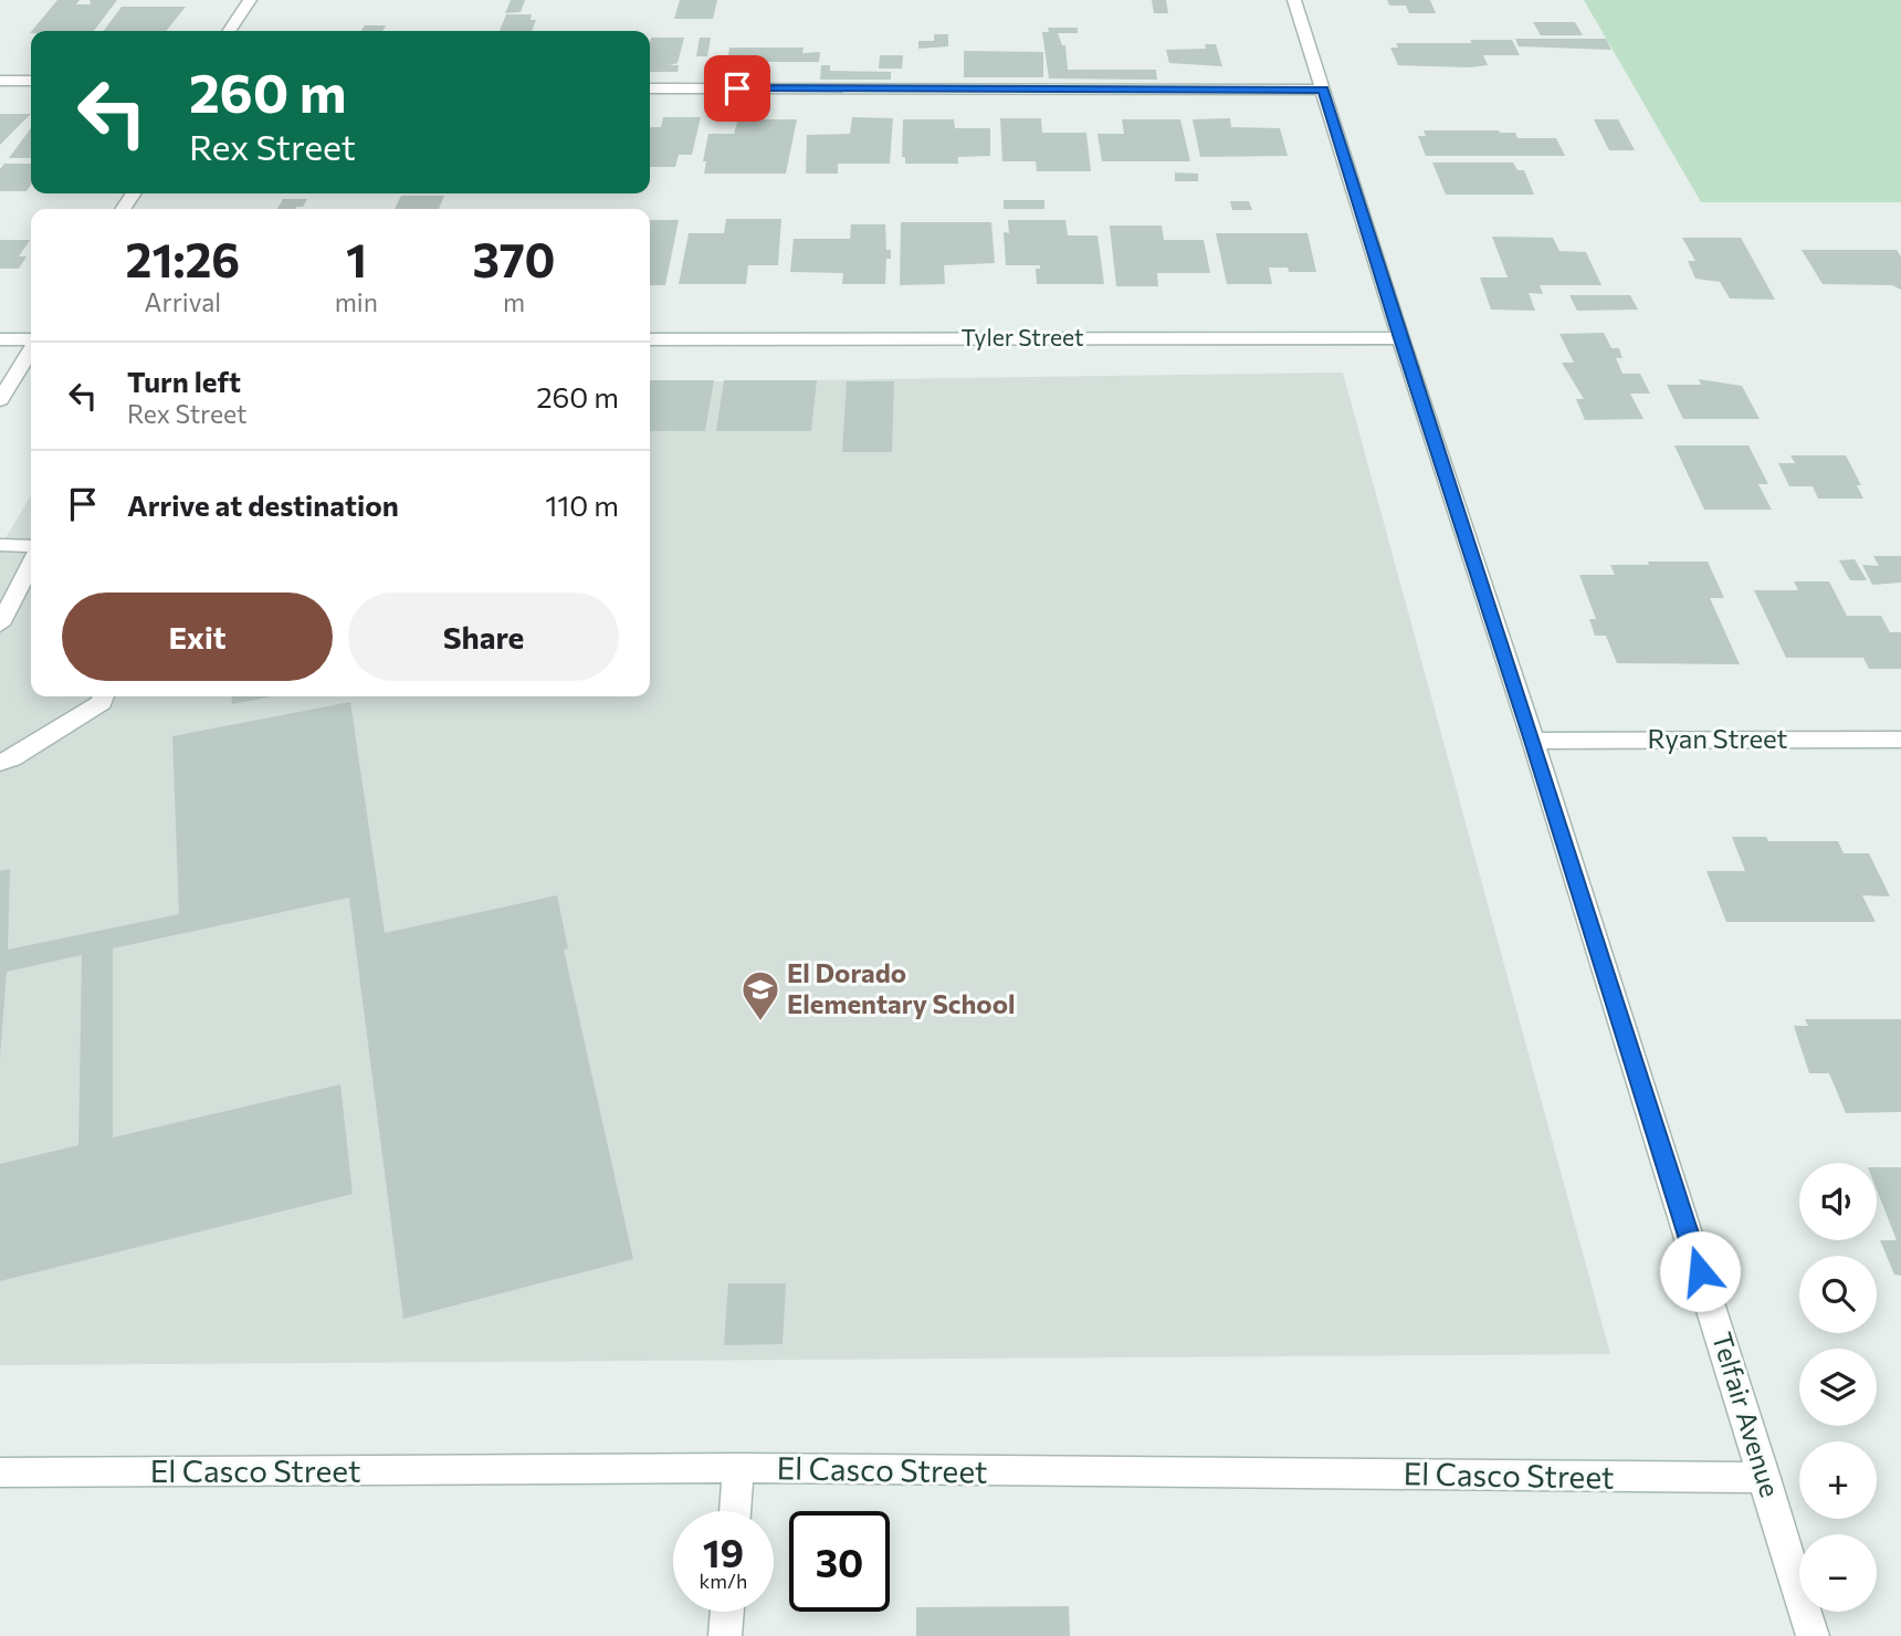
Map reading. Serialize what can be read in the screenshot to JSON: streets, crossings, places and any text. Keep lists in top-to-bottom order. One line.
{"streets":{"street":["Tyler Street","Ryan Street","Telfair Avenue","El Casco Street"]},"crossings":[["Tyler Street","Telfair Avenue"],["Ryan Street","Telfair Avenue"],["Telfair Avenue","El Casco Street"]],"places":{"school or university":["El Dorado Elementary School"]},"page":{"turn":["260 m","Rex Street"],"eta":["21:26","Arrival","1","min","370","m"],"list":[{"name":"Turn left","note":"Rex Street","value":"260 m"},{"name":"Arrive at destination","value":"110 m"}],"buttons":["Exit","Share"],"map_buttons":["+","−"],"speed":"19 km/h","limit":"30"}}
